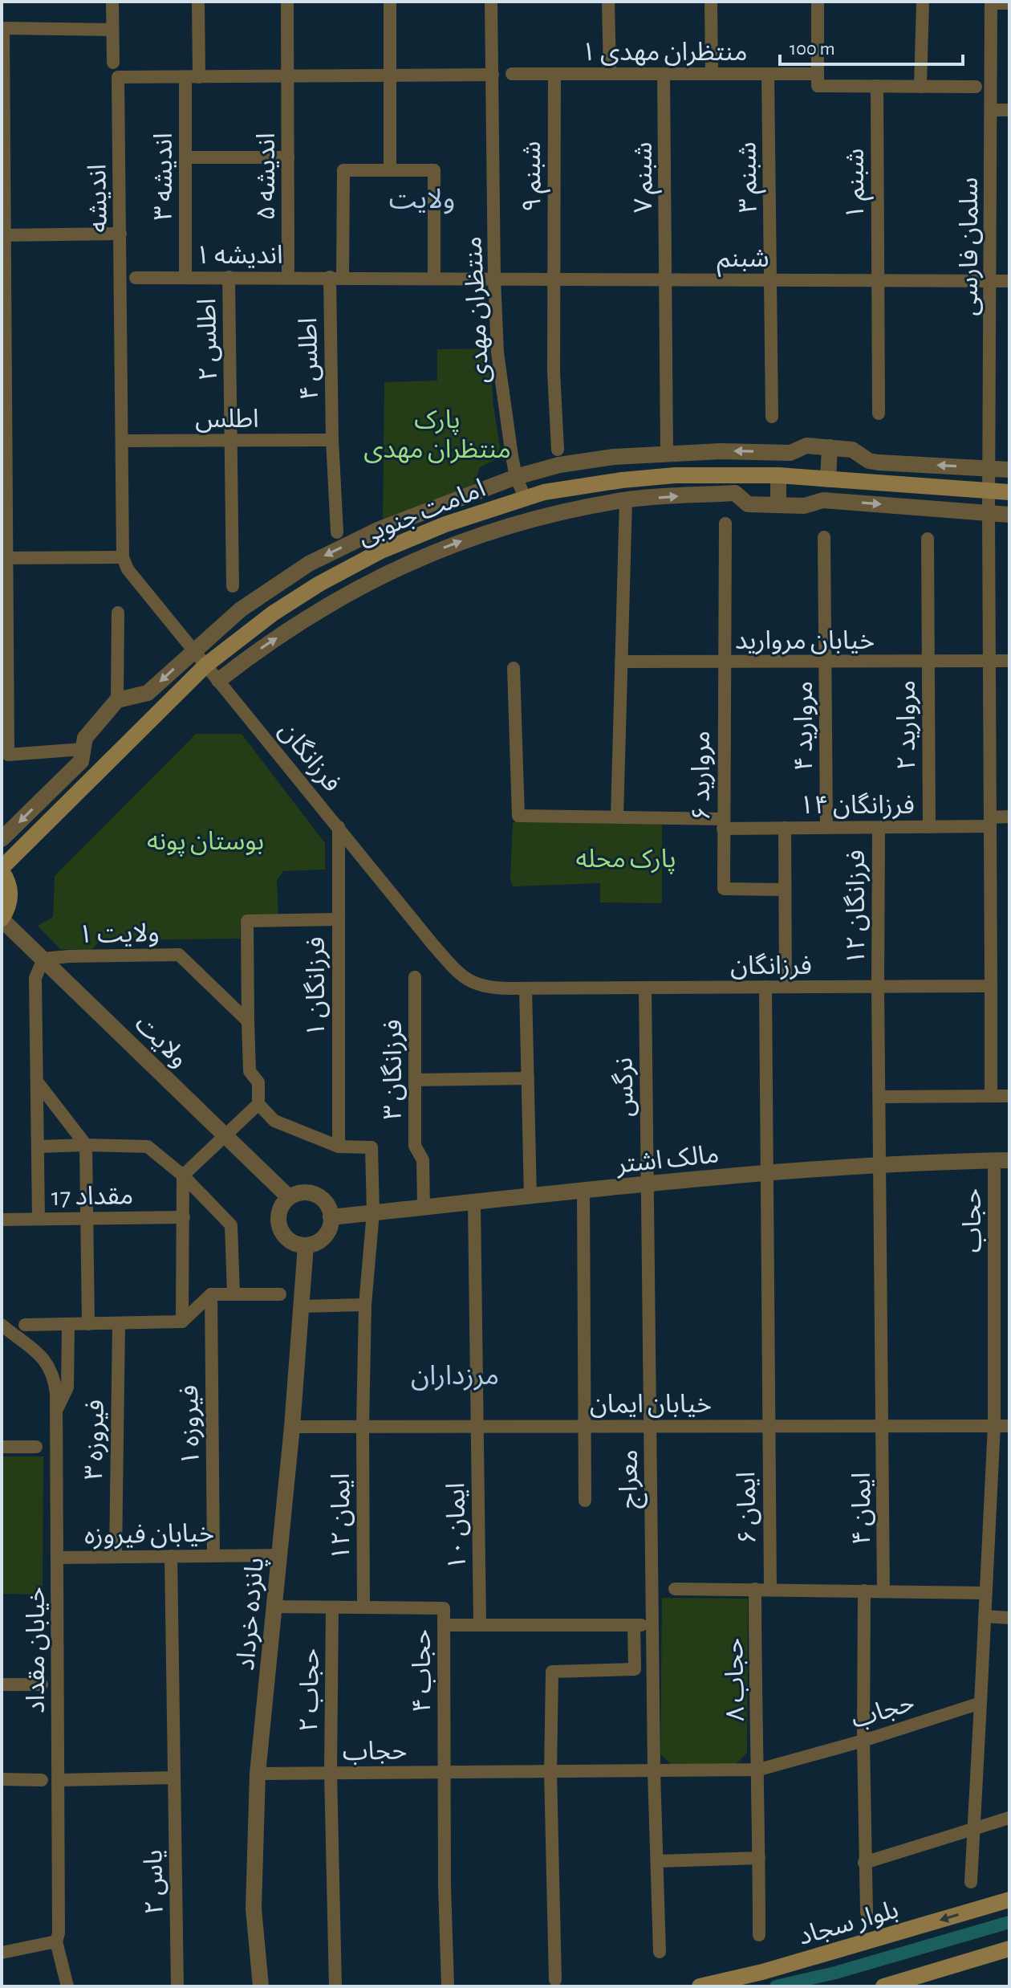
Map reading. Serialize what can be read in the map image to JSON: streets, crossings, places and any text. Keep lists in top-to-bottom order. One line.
{"streets":{"main road":["امامت جنوبی","بلوار سجاد"],"street":["منتظران مهدی ۱","اندیشه ۳","اندیشه ۵","شبنم ۹","شبنم ۷","شبنم ۳","شبنم ۱","اندیشه","سلمان فارسی","اندیشه ۱","شبنم","منتظران مهدی","اطلس ۲","اطلس ۴","اطلس","خیابان مروارید","مروارید ۲","مروارید ۴","فرزانگان","مروارید ۶","فرزانگان ۱۴","فرزانگان ۱۲","ولایت ۱","فرزانگان ۱","ولایت","فرزانگان ۳","نرگس","مالک اشتر","مقداد 17","حجاب","خیابان ایمان","فیروزه ۱","فیروزه ۳","معراج","ایمان ۶","ایمان ۴","ایمان ۱۲","ایمان ۱۰","خیابان فیروزه","پانزده خرداد","خیابان مقداد","حجاب ۴","حجاب ۸","حجاب ۲","یاس ۲"]},"crossings":[["منتظران مهدی ۱","شبنم ۹"],["منتظران مهدی ۱","شبنم ۷"],["منتظران مهدی ۱","شبنم ۳"],["منتظران مهدی ۱","شبنم ۱"],["اندیشه ۳","اندیشه"],["اندیشه ۳","اندیشه ۱"],["اندیشه ۵","اندیشه"],["اندیشه ۵","اندیشه ۱"],["شبنم ۹","شبنم"],["شبنم ۷","شبنم"],["شبنم ۳","شبنم"],["شبنم ۱","شبنم"],["اندیشه","منتظران مهدی"],["اندیشه","اطلس"],["سلمان فارسی","شبنم"],["سلمان فارسی","امامت جنوبی"],["اندیشه ۱","شبنم"],["اندیشه ۱","اطلس ۲"],["اندیشه ۱","اطلس ۴"],["شبنم","منتظران مهدی"],["منتظران مهدی","امامت جنوبی"],["اطلس ۲","اطلس"],["اطلس ۴","اطلس"],["امامت جنوبی","فرزانگان"],["خیابان مروارید","مروارید ۲"],["خیابان مروارید","مروارید ۴"],["خیابان مروارید","مروارید ۶"],["مروارید ۲","فرزانگان ۱۴"],["مروارید ۴","فرزانگان ۱۴"],["فرزانگان","فرزانگان ۱۲"],["فرزانگان","فرزانگان ۱"],["فرزانگان","نرگس"],["فرزانگان","ایمان ۶"],["مروارید ۶","فرزانگان ۱۴"],["فرزانگان ۱۴","فرزانگان ۱۲"],["فرزانگان ۱۲","مالک اشتر"],["فرزانگان ۱۲","ایمان ۴"],["ولایت ۱","ولایت"],["فرزانگان ۱","ایمان ۱۲"],["ولایت","مالک اشتر"],["ولایت","پانزده خرداد"],["فرزانگان ۳","مالک اشتر"],["نرگس","مالک اشتر"],["نرگس","معراج"],["مالک اشتر","حجاب"],["مالک اشتر","معراج"],["مالک اشتر","ایمان ۶"],["مالک اشتر","ایمان ۴"],["مالک اشتر","ایمان ۱۲"],["مالک اشتر","ایمان ۱۰"],["مالک اشتر","پانزده خرداد"],["حجاب","خیابان ایمان"],["حجاب","معراج"],["حجاب","پانزده خرداد"],["حجاب","حجاب ۴"],["حجاب","حجاب ۸"],["حجاب","حجاب ۲"],["خیابان ایمان","معراج"],["خیابان ایمان","ایمان ۶"],["خیابان ایمان","ایمان ۴"],["خیابان ایمان","ایمان ۱۲"],["خیابان ایمان","ایمان ۱۰"],["خیابان ایمان","پانزده خرداد"],["فیروزه ۱","خیابان فیروزه"],["فیروزه ۳","خیابان فیروزه"],["ایمان ۱۲","حجاب ۴"],["خیابان فیروزه","پانزده خرداد"],["خیابان فیروزه","خیابان مقداد"],["خیابان فیروزه","یاس ۲"]],"districts":["ولایت","مرزداران"],"parks":["پارک منتظران مهدی","بوستان پونه","پارک محله"],"scale_bar":"100 m"}
